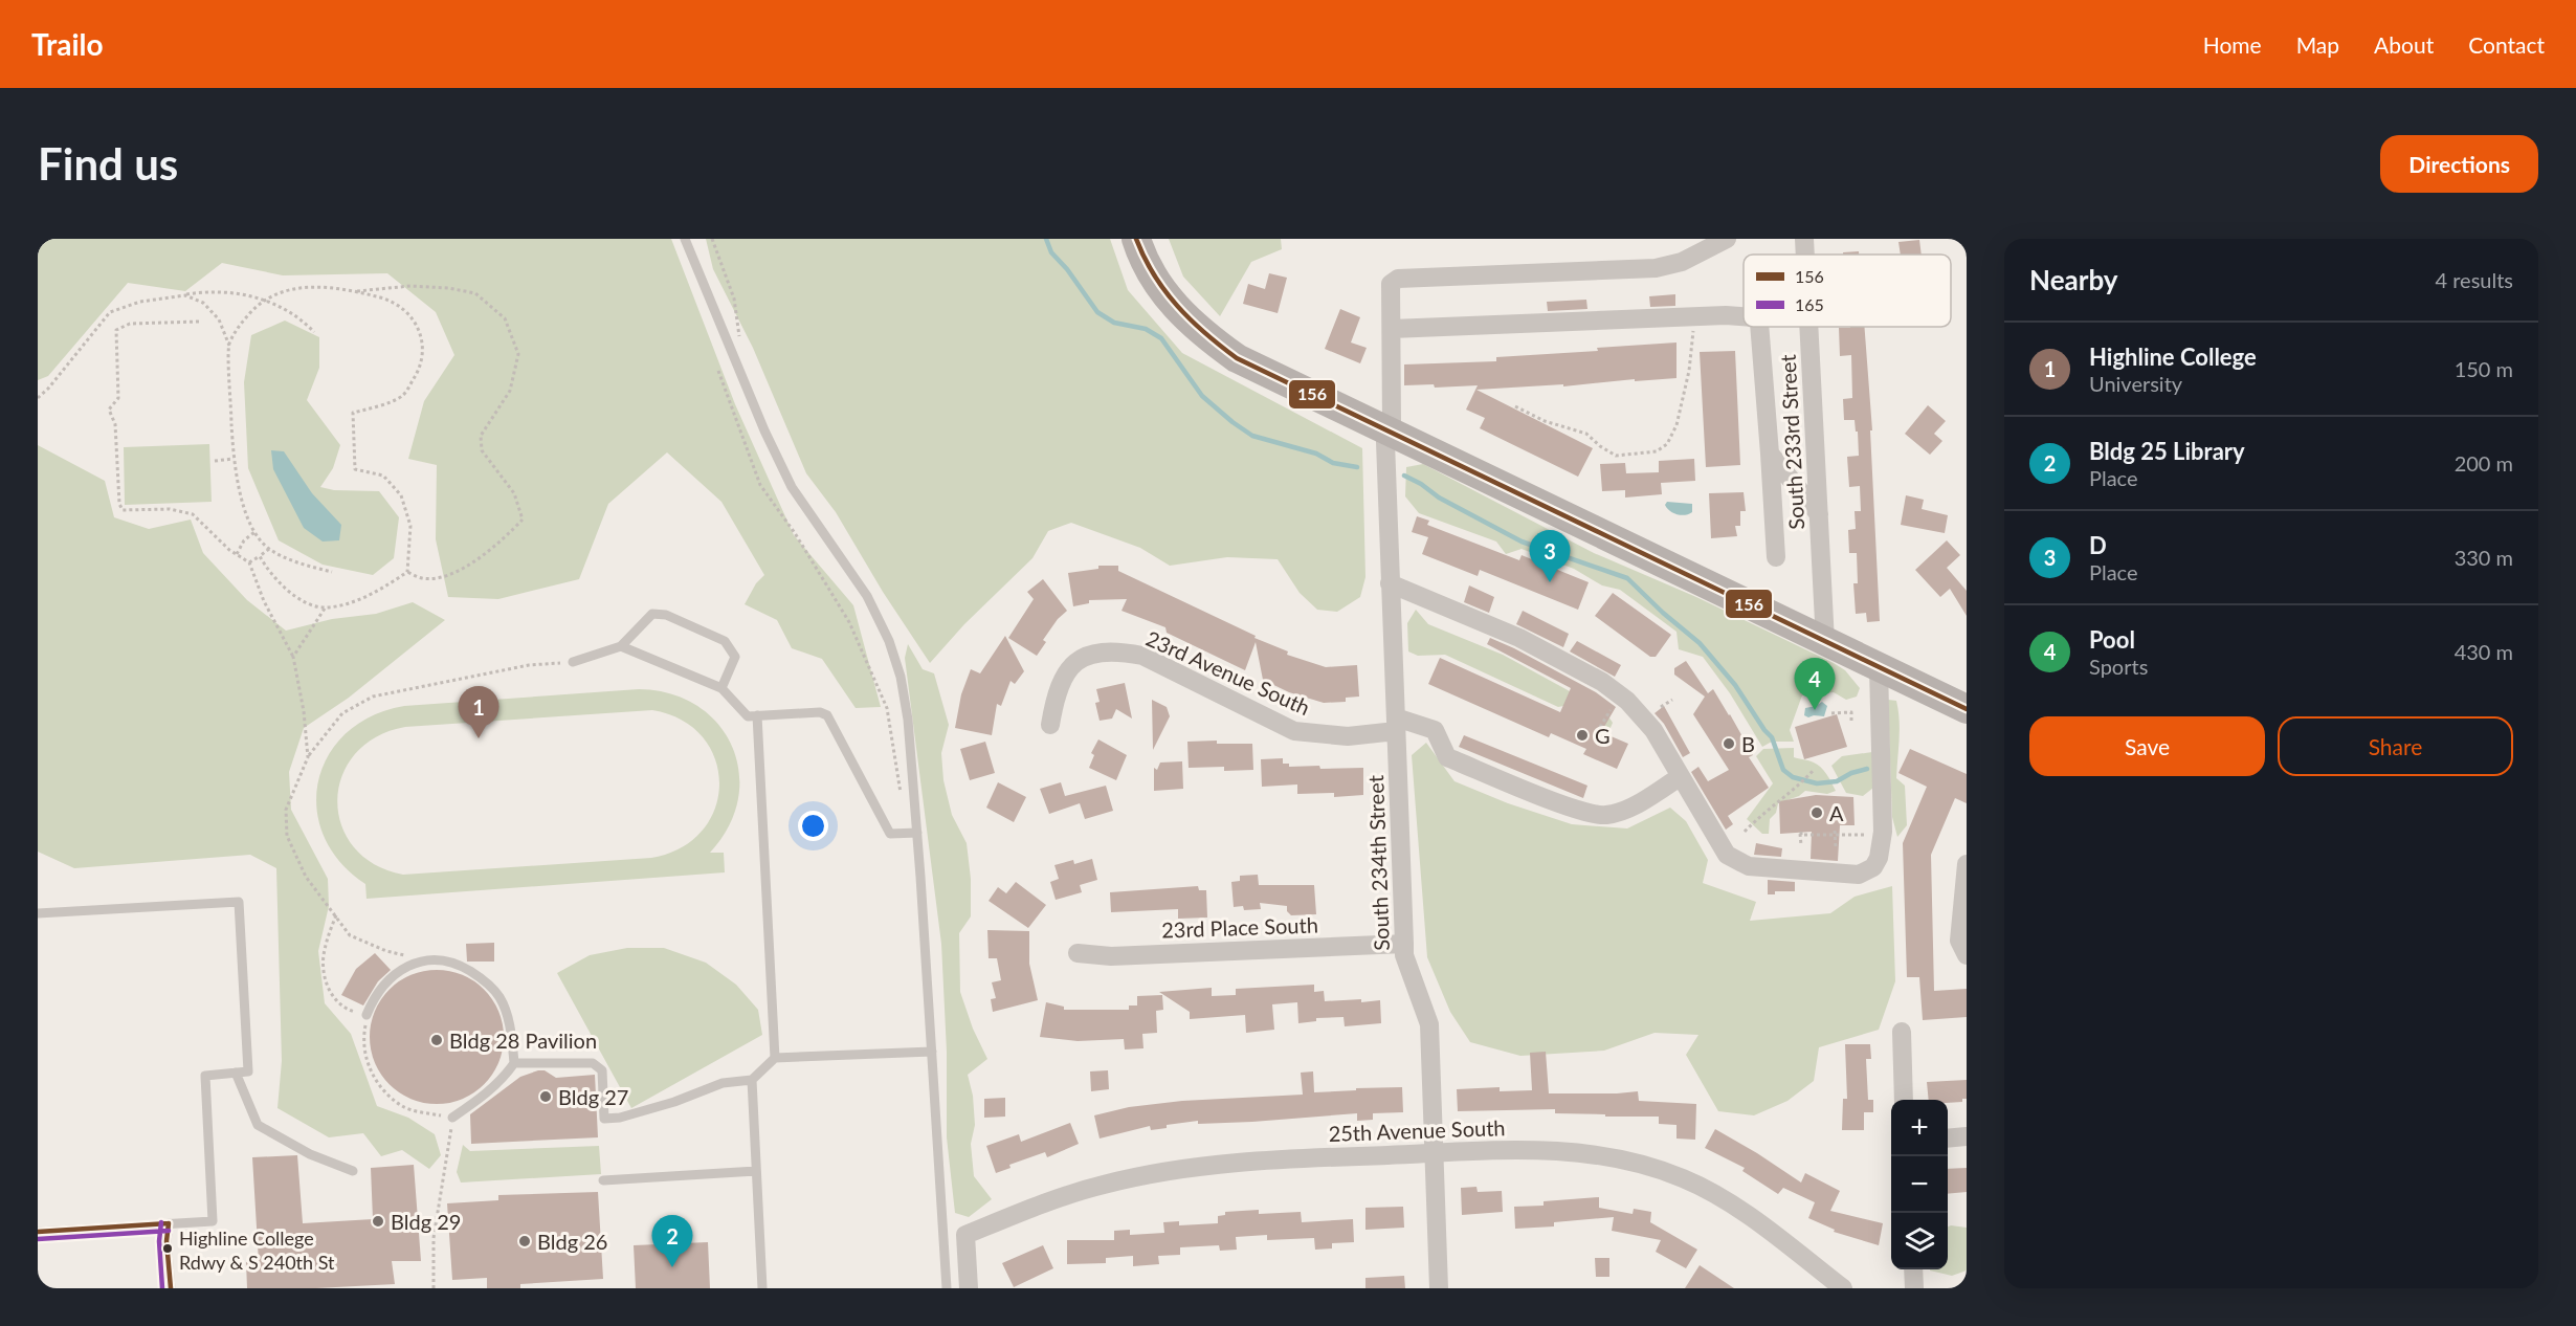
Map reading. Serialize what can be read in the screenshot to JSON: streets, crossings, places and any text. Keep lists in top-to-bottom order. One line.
{"streets":{"street":["South 233rd Street","23rd Avenue South","South 234th Street","23rd Place South","25th Avenue South"]},"crossings":[["23rd Avenue South","South 234th Street"],["South 234th Street","23rd Place South"],["South 234th Street","25th Avenue South"]],"places":["G","B","A","Bldg 28 Pavilion","Bldg 27","Bldg 29","Bldg 26","Highline College Rdwy & S 240th St"],"lines":["transit line 156","transit line 165"],"legend":["156","165"],"page":{"header":"Trailo","nav":["Home","Map","About","Contact"],"buttons":["Directions",["Save","Share"]],"title":"Find us","heading":["Nearby","4 results"],"list":[{"mark":"1","name":"Highline College","note":"University","value":"150 m"},{"mark":"2","name":"Bldg 25 Library","note":"Place","value":"200 m"},{"mark":"3","name":"D","note":"Place","value":"330 m"},{"mark":"4","name":"Pool","note":"Sports","value":"430 m"}],"pins":["3","4","1","2"],"map_buttons":["+","−"]}}
